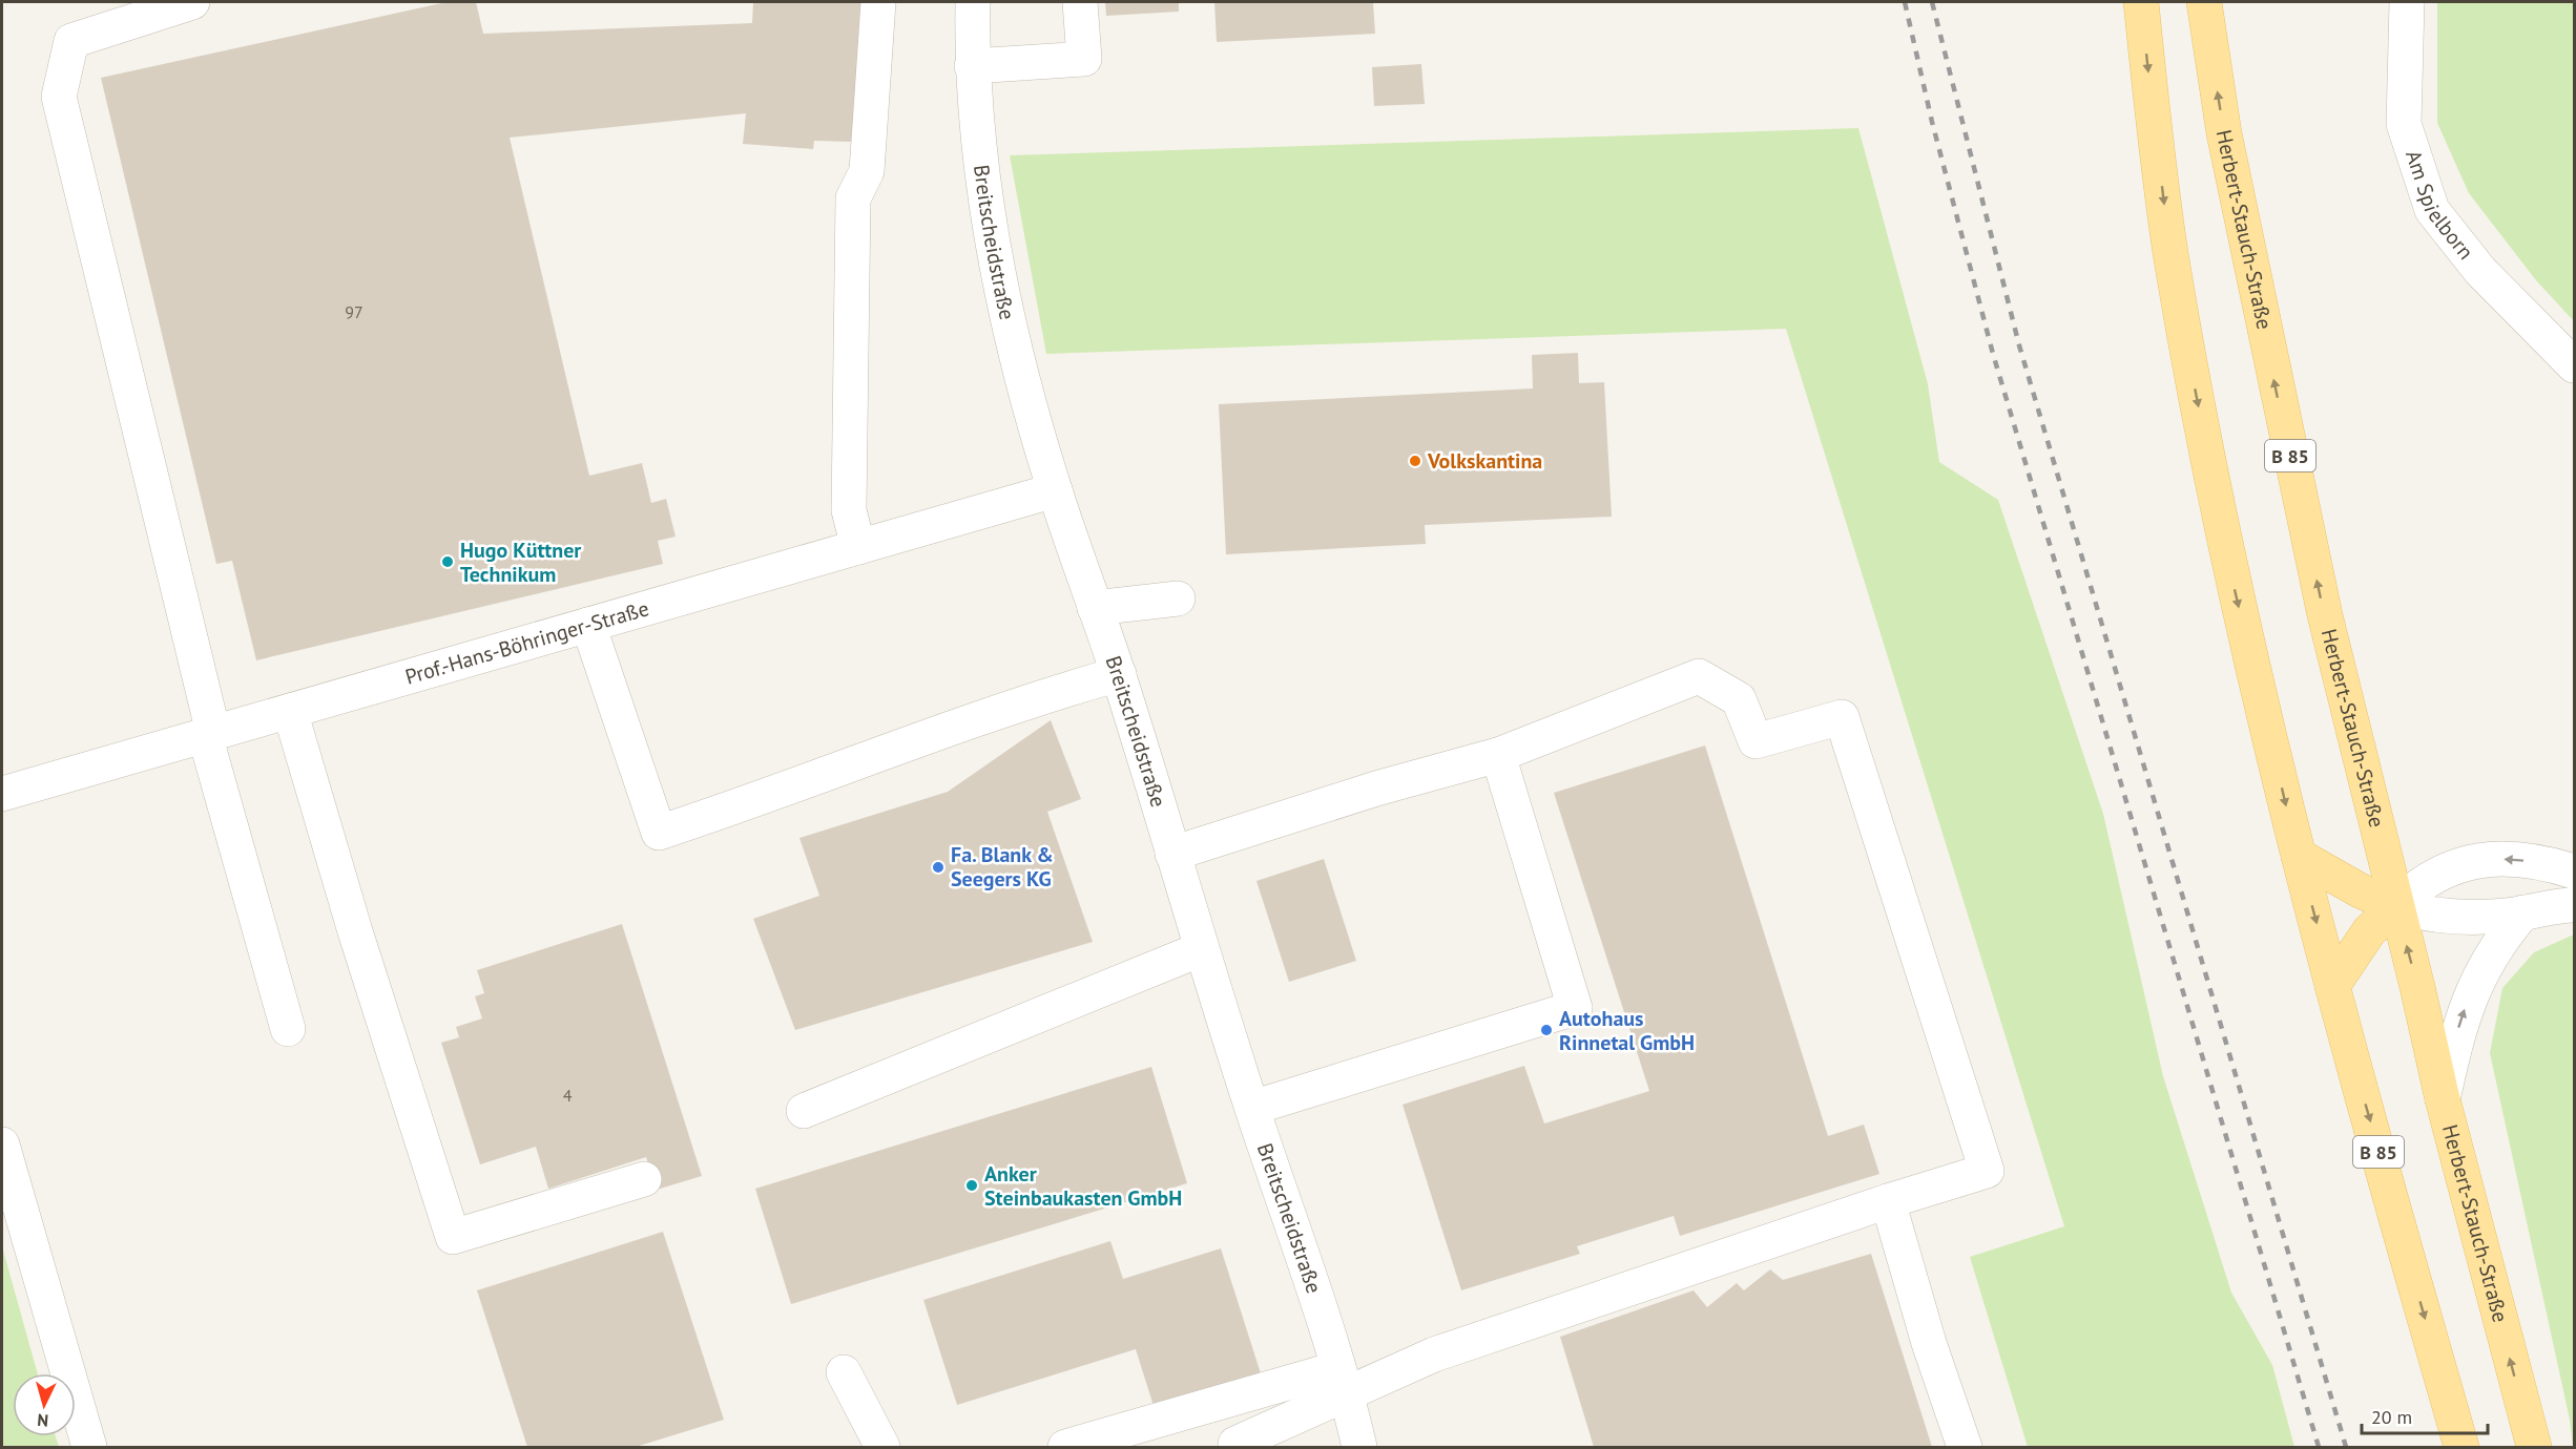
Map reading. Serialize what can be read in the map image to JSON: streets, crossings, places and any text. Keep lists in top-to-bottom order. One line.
{"streets":{"main road":["Herbert-Stauch-Straße","B 85"],"street":["Am Spielborn","Breitscheidstraße","Prof.-Hans-Böhringer-Straße"]},"crossings":[["Breitscheidstraße","Prof.-Hans-Böhringer-Straße"]],"places":["Volkskantina","Hugo Küttner Technikum","Fa. Blank & Seegers KG","Autohaus Rinnetal GmbH","Anker Steinbaukasten GmbH"],"house_numbers":["97","4"],"scale_bar":"20 m","north":"bottom"}
